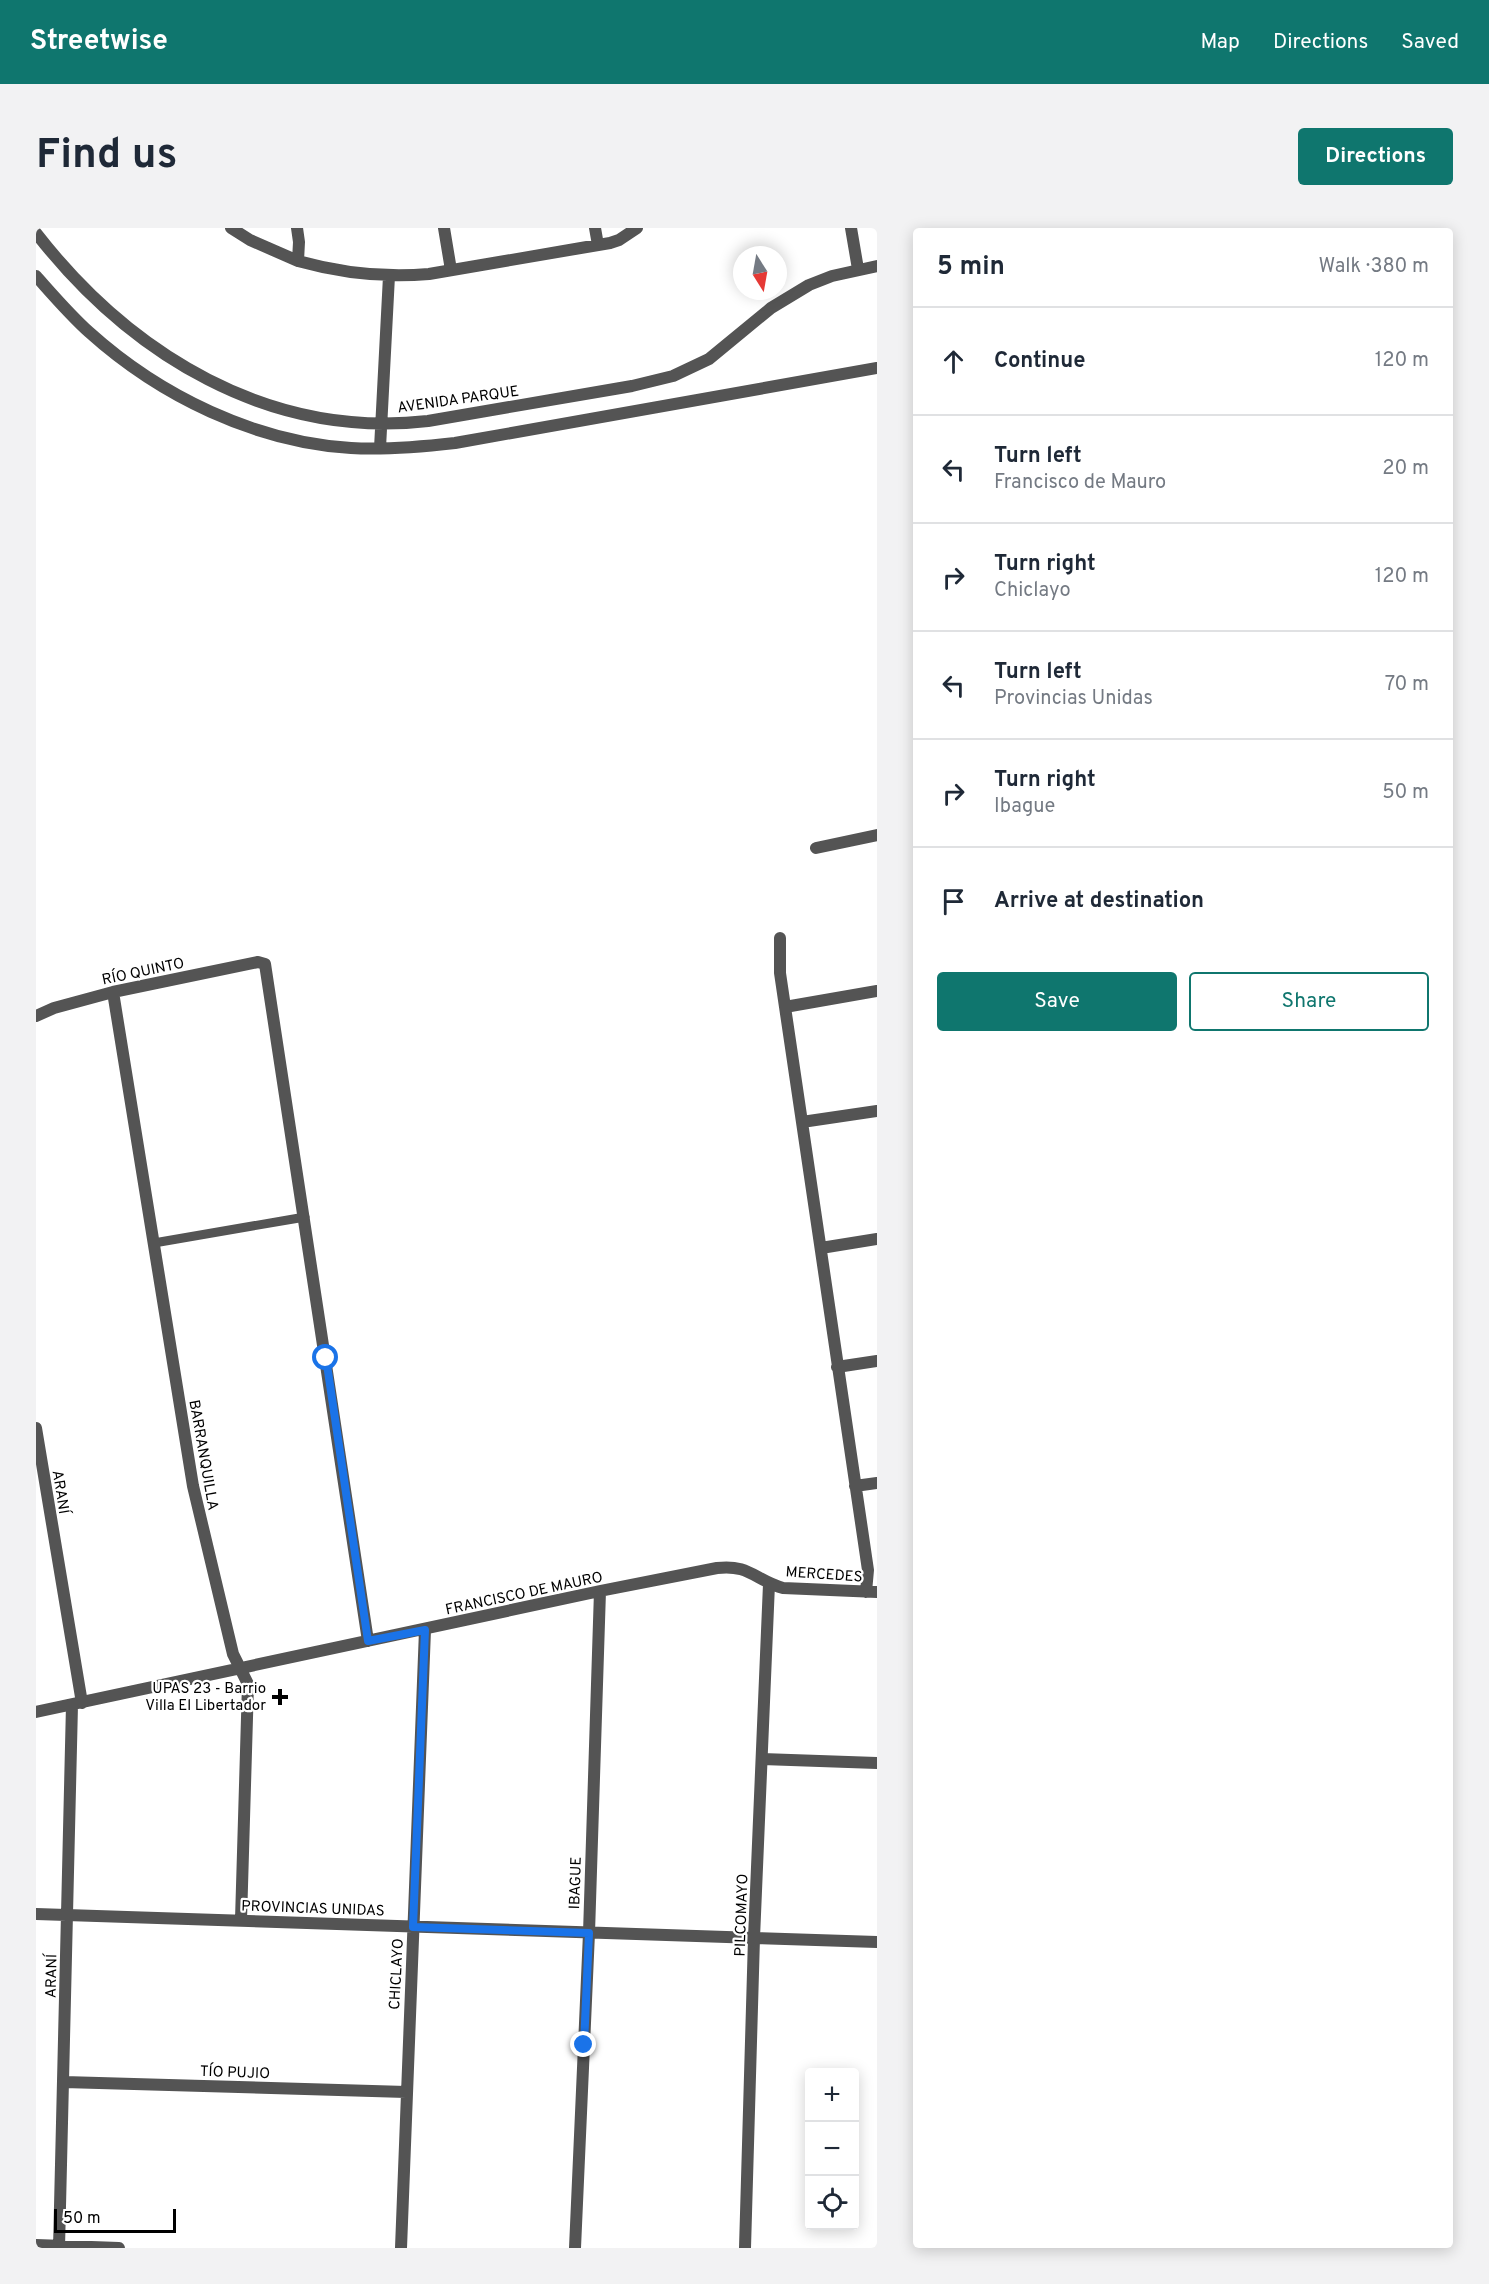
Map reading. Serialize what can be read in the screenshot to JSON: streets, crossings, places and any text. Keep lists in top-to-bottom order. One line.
{"streets":{"street":["AVENIDA PARQUE","RÍO QUINTO","BARRANQUILLA","ARANÍ","MERCEDES","FRANCISCO DE MAURO","IBAGUE","PROVINCIAS UNIDAS","PILCOMAYO","CHICLAYO","TÍO PUJIO"]},"crossings":[["RÍO QUINTO","BARRANQUILLA"],["BARRANQUILLA","FRANCISCO DE MAURO"],["BARRANQUILLA","PROVINCIAS UNIDAS"],["ARANÍ","FRANCISCO DE MAURO"],["ARANÍ","PROVINCIAS UNIDAS"],["ARANÍ","TÍO PUJIO"],["MERCEDES","FRANCISCO DE MAURO"],["MERCEDES","PILCOMAYO"],["FRANCISCO DE MAURO","IBAGUE"],["FRANCISCO DE MAURO","PILCOMAYO"],["FRANCISCO DE MAURO","CHICLAYO"],["IBAGUE","PROVINCIAS UNIDAS"],["PROVINCIAS UNIDAS","PILCOMAYO"],["PROVINCIAS UNIDAS","CHICLAYO"],["CHICLAYO","TÍO PUJIO"]],"places":{"health":["UPAS 23 - Barrio Villa El Libertador"]},"scale_bar":"50 m","north":"bottom","page":{"header":"Streetwise","nav":["Map","Directions","Saved"],"buttons":["Directions",["Save","Share"]],"title":"Find us","heading":["5 min","Walk · 380 m"],"list":[["Continue","120 m"],["Turn left","Francisco de Mauro","20 m"],["Turn right","Chiclayo","120 m"],["Turn left","Provincias Unidas","70 m"],["Turn right","Ibague","50 m"],"Arrive at destination"],"map_buttons":["+","−"],"scale":"50 m"}}
